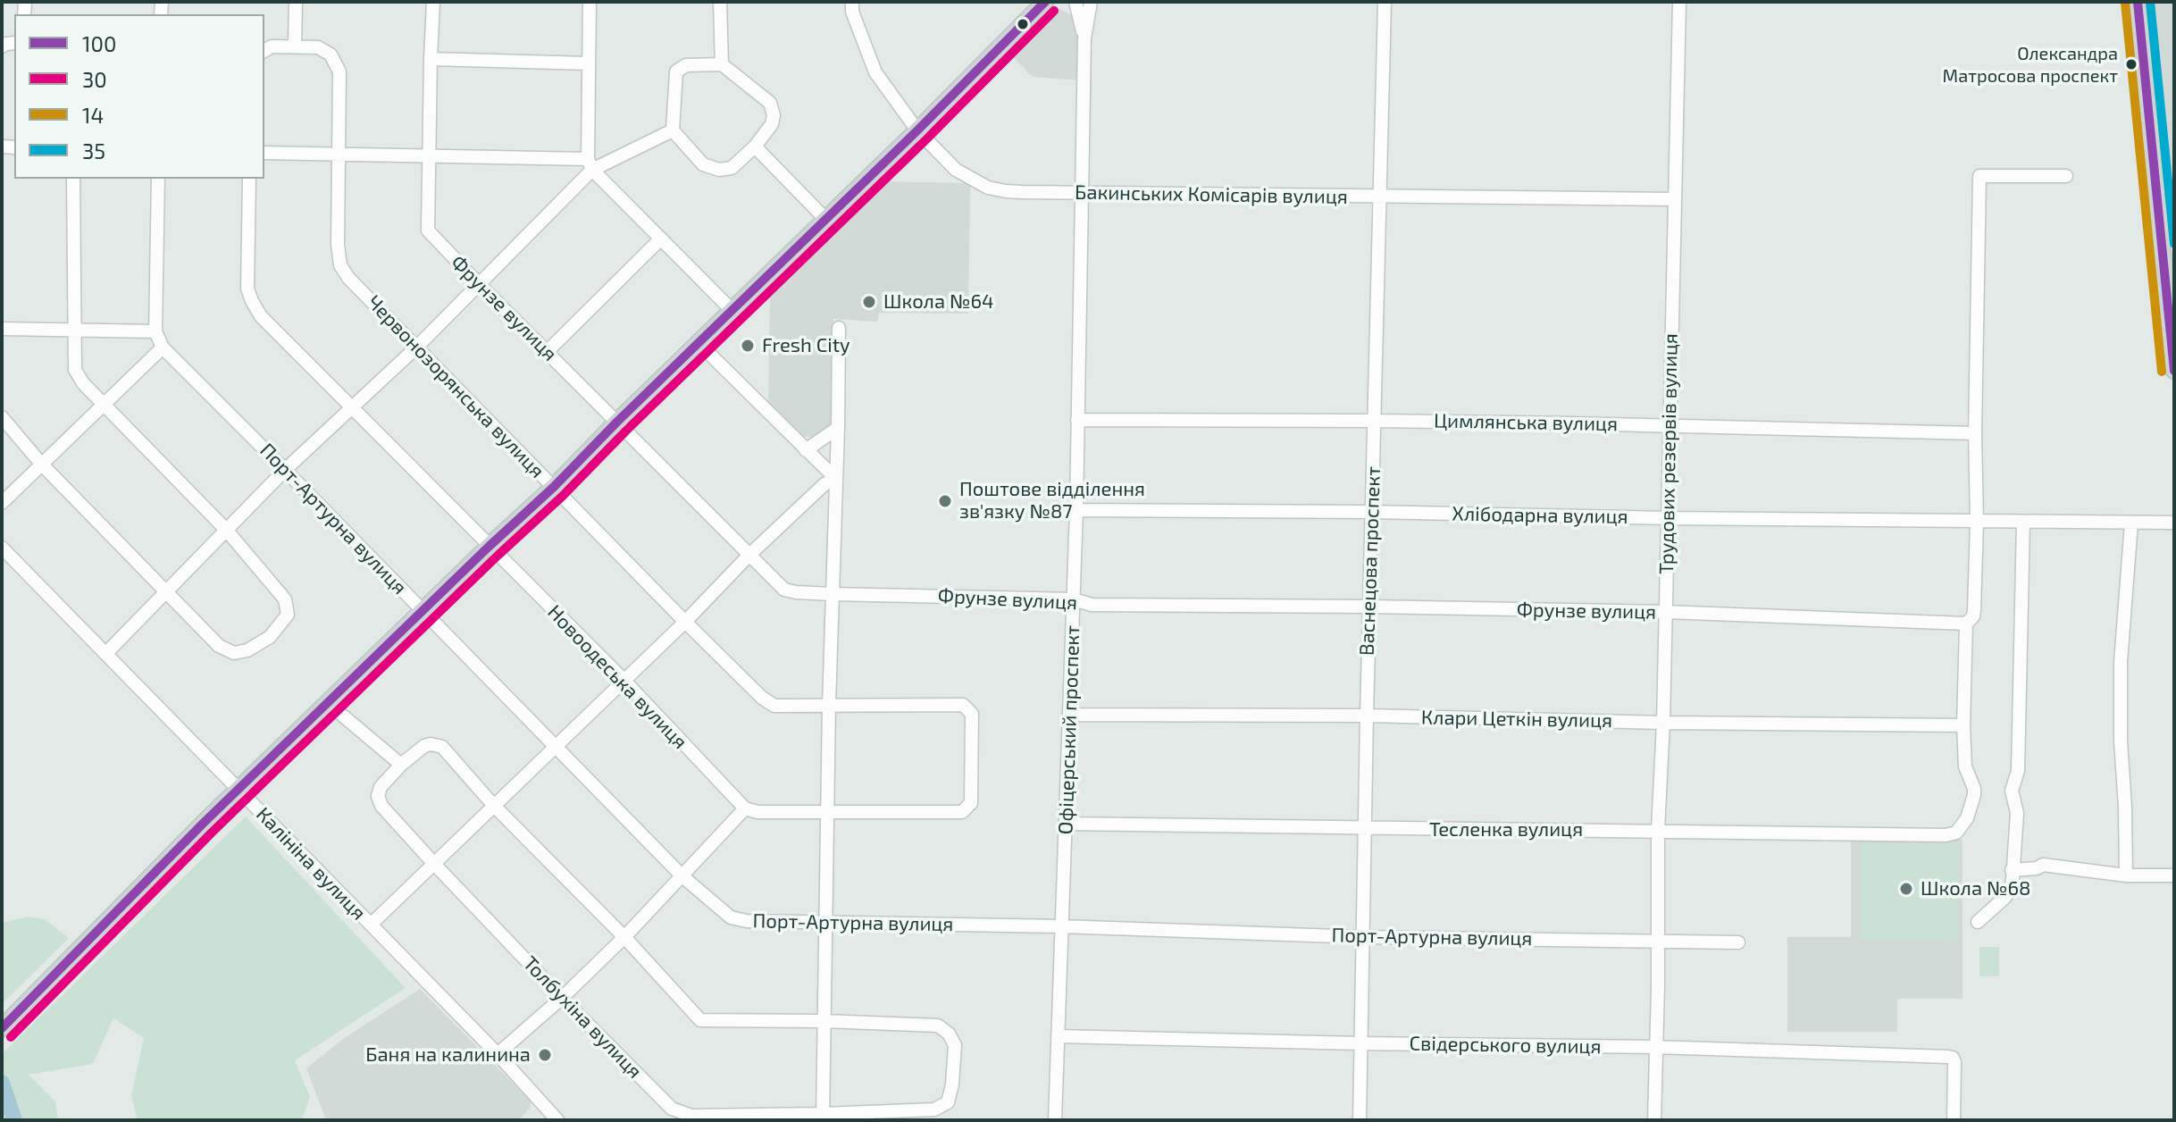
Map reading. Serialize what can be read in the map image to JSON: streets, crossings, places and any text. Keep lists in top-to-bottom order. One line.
{"streets":{"street":["Бакинських Комісарів вулиця","Фрунзе вулиця","Червонозорянська вулиця","Цимлянська вулиця","Трудових резервів вулиця","Хлібодарна вулиця","Порт-Артурна вулиця","Васнецова проспект","Новоодеська вулиця","Клари Цеткін вулиця","Офіцерський проспект","Тесленка вулиця","Калініна вулиця","Толбухіна вулиця","Свідерського вулиця"]},"crossings":[["Бакинських Комісарів вулиця","Трудових резервів вулиця"],["Бакинських Комісарів вулиця","Васнецова проспект"],["Бакинських Комісарів вулиця","Офіцерський проспект"],["Фрунзе вулиця","Трудових резервів вулиця"],["Фрунзе вулиця","Васнецова проспект"],["Фрунзе вулиця","Офіцерський проспект"],["Цимлянська вулиця","Трудових резервів вулиця"],["Цимлянська вулиця","Васнецова проспект"],["Цимлянська вулиця","Офіцерський проспект"],["Трудових резервів вулиця","Хлібодарна вулиця"],["Трудових резервів вулиця","Порт-Артурна вулиця"],["Трудових резервів вулиця","Клари Цеткін вулиця"],["Трудових резервів вулиця","Тесленка вулиця"],["Трудових резервів вулиця","Свідерського вулиця"],["Хлібодарна вулиця","Васнецова проспект"],["Хлібодарна вулиця","Офіцерський проспект"],["Порт-Артурна вулиця","Васнецова проспект"],["Порт-Артурна вулиця","Офіцерський проспект"],["Васнецова проспект","Клари Цеткін вулиця"],["Васнецова проспект","Тесленка вулиця"],["Васнецова проспект","Свідерського вулиця"],["Клари Цеткін вулиця","Офіцерський проспект"],["Клари Цеткін вулиця","Тесленка вулиця"],["Офіцерський проспект","Тесленка вулиця"],["Офіцерський проспект","Свідерського вулиця"]],"places":["Олександра Матросова проспект","Школа №64","Fresh City","Поштове відділення зв'язку №87","Школа №68","Баня на калинина"],"lines":["transit line 100","transit line 35","transit line 14","transit line 30"],"legend":["100","30","14","35"]}
